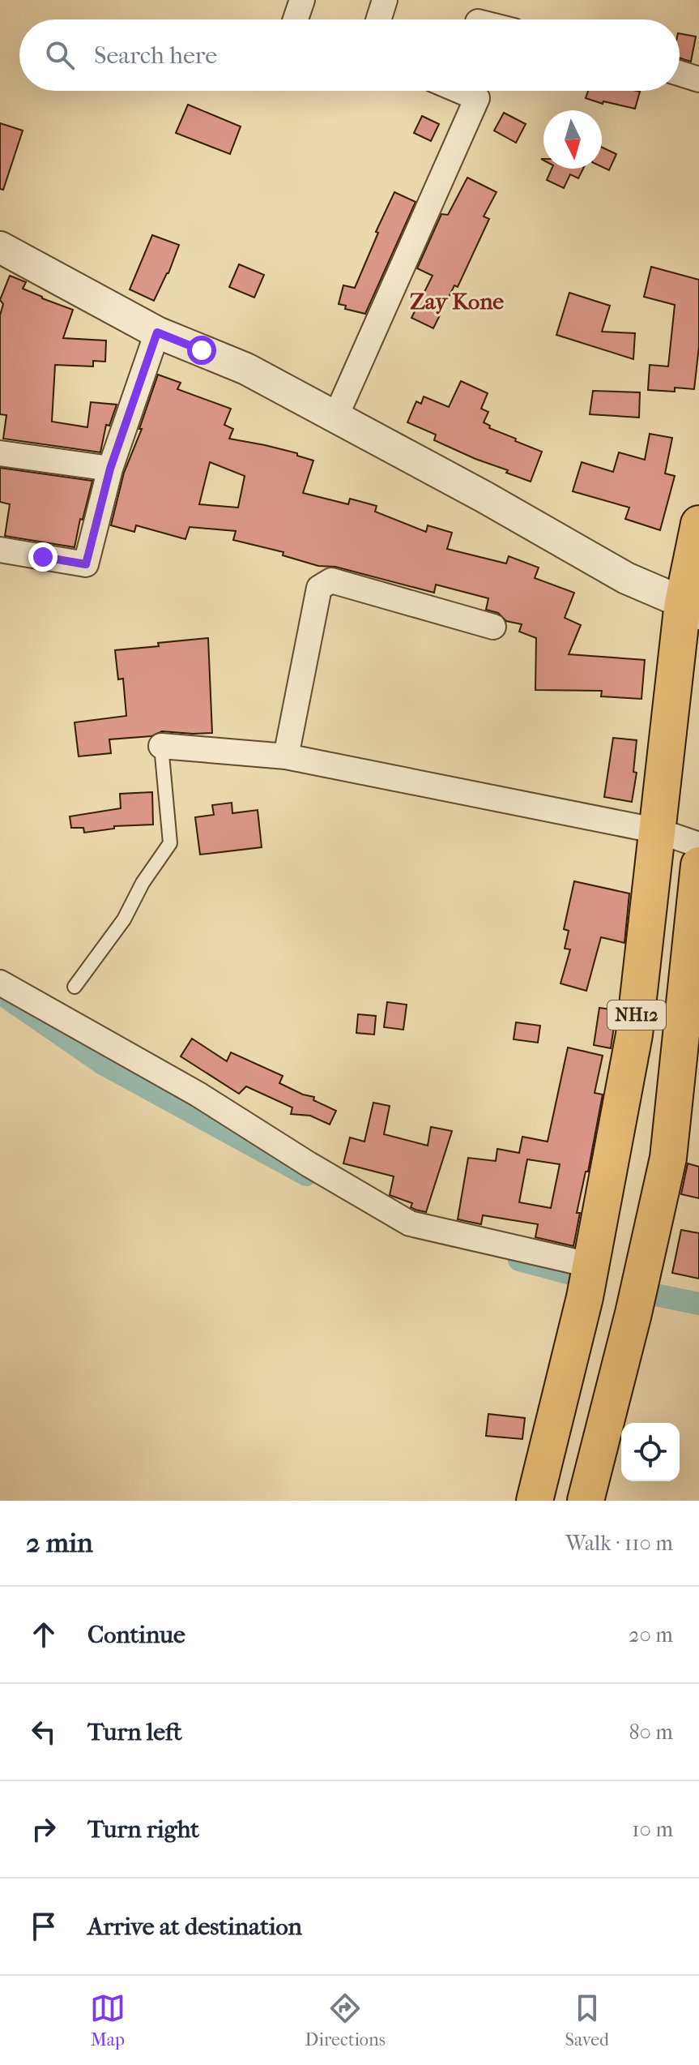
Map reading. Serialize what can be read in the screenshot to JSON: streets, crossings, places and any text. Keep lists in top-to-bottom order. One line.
{"streets":{"highway":["NH12"]},"districts":["Zay Kone"],"north":"bottom","page":{"search":"Search here","heading":["2 min","Walk · 110 m"],"list":[["Continue","20 m"],["Turn left","80 m"],["Turn right","10 m"],"Arrive at destination"],"nav":["Map","Directions","Saved"]}}
